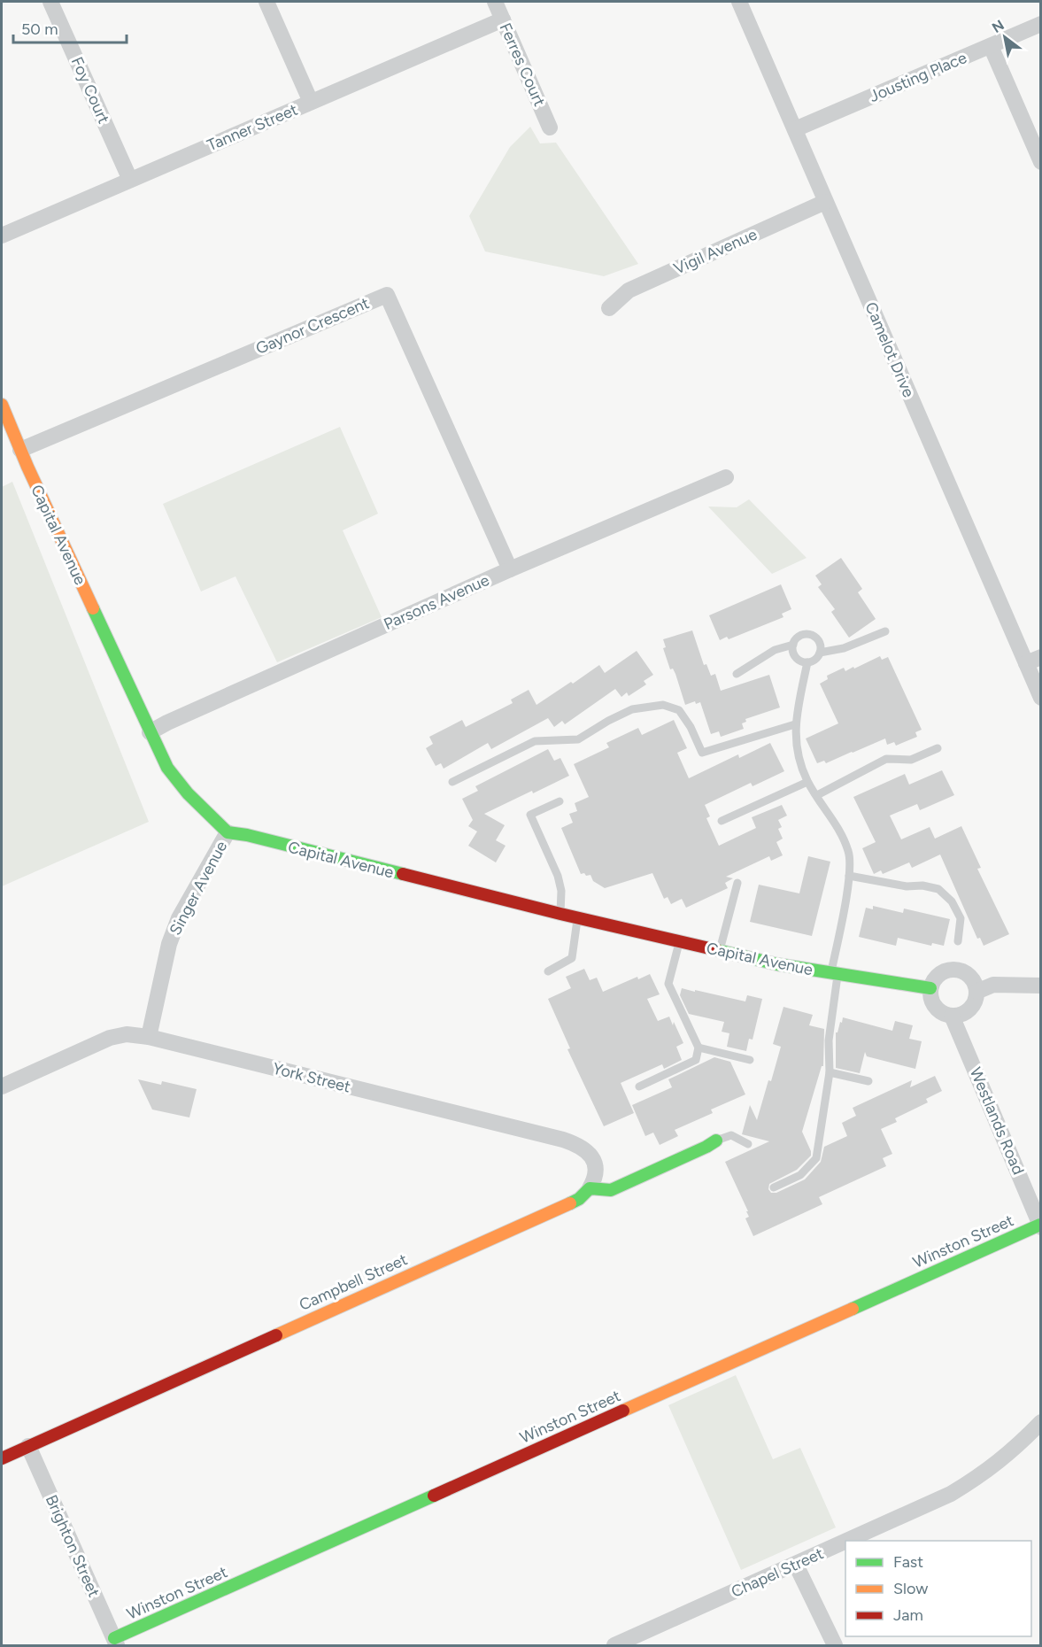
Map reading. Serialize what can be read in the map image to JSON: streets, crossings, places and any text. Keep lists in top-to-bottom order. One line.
{"streets":{"street":["Ferres Court","Jousting Place","Foy Court","Tanner Street","Vigil Avenue","Gaynor Crescent","Camelot Drive","Capital Avenue","Parsons Avenue","Singer Avenue","York Street","Westlands Road","Winston Street","Campbell Street","Brighton Street","Chapel Street"]},"crossings":[["Ferres Court","Tanner Street"],["Jousting Place","Camelot Drive"],["Foy Court","Tanner Street"],["Vigil Avenue","Camelot Drive"],["Gaynor Crescent","Capital Avenue"],["Gaynor Crescent","Parsons Avenue"],["Capital Avenue","Parsons Avenue"],["Capital Avenue","Singer Avenue"],["Capital Avenue","Westlands Road"],["Singer Avenue","York Street"],["York Street","Campbell Street"],["Westlands Road","Winston Street"],["Winston Street","Brighton Street"],["Campbell Street","Brighton Street"]],"legend":["Fast","Slow","Jam"],"scale_bar":"50 m","north":"top left"}
